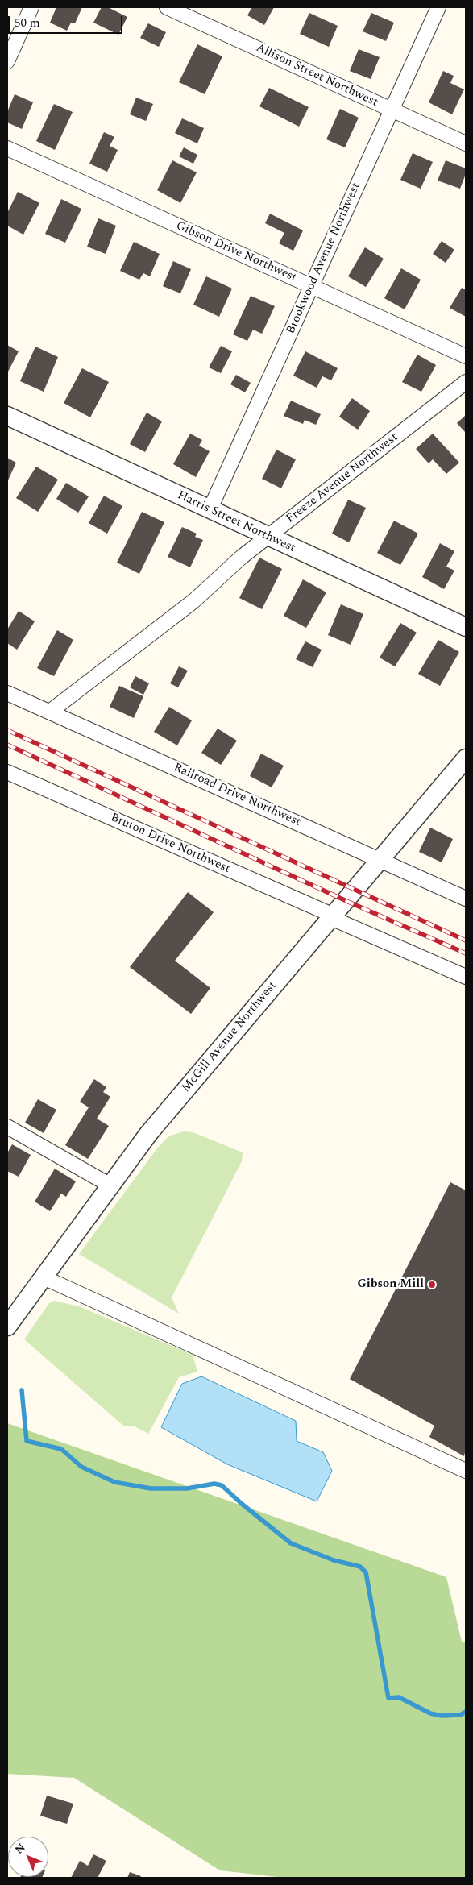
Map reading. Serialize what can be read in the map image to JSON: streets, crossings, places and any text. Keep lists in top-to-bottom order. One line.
{"streets":{"street":["Allison Street Northwest","Gibson Drive Northwest","Brookwood Avenue Northwest","Freeze Avenue Northwest","Harris Street Northwest","Railroad Drive Northwest","Bruton Drive Northwest","McGill Avenue Northwest"]},"crossings":[["Allison Street Northwest","Brookwood Avenue Northwest"],["Gibson Drive Northwest","Brookwood Avenue Northwest"],["Brookwood Avenue Northwest","Harris Street Northwest"],["Freeze Avenue Northwest","Harris Street Northwest"],["Freeze Avenue Northwest","Railroad Drive Northwest"],["Railroad Drive Northwest","McGill Avenue Northwest"],["Bruton Drive Northwest","McGill Avenue Northwest"]],"places":["Gibson Mill"],"scale_bar":"50 m","north":"top left"}
